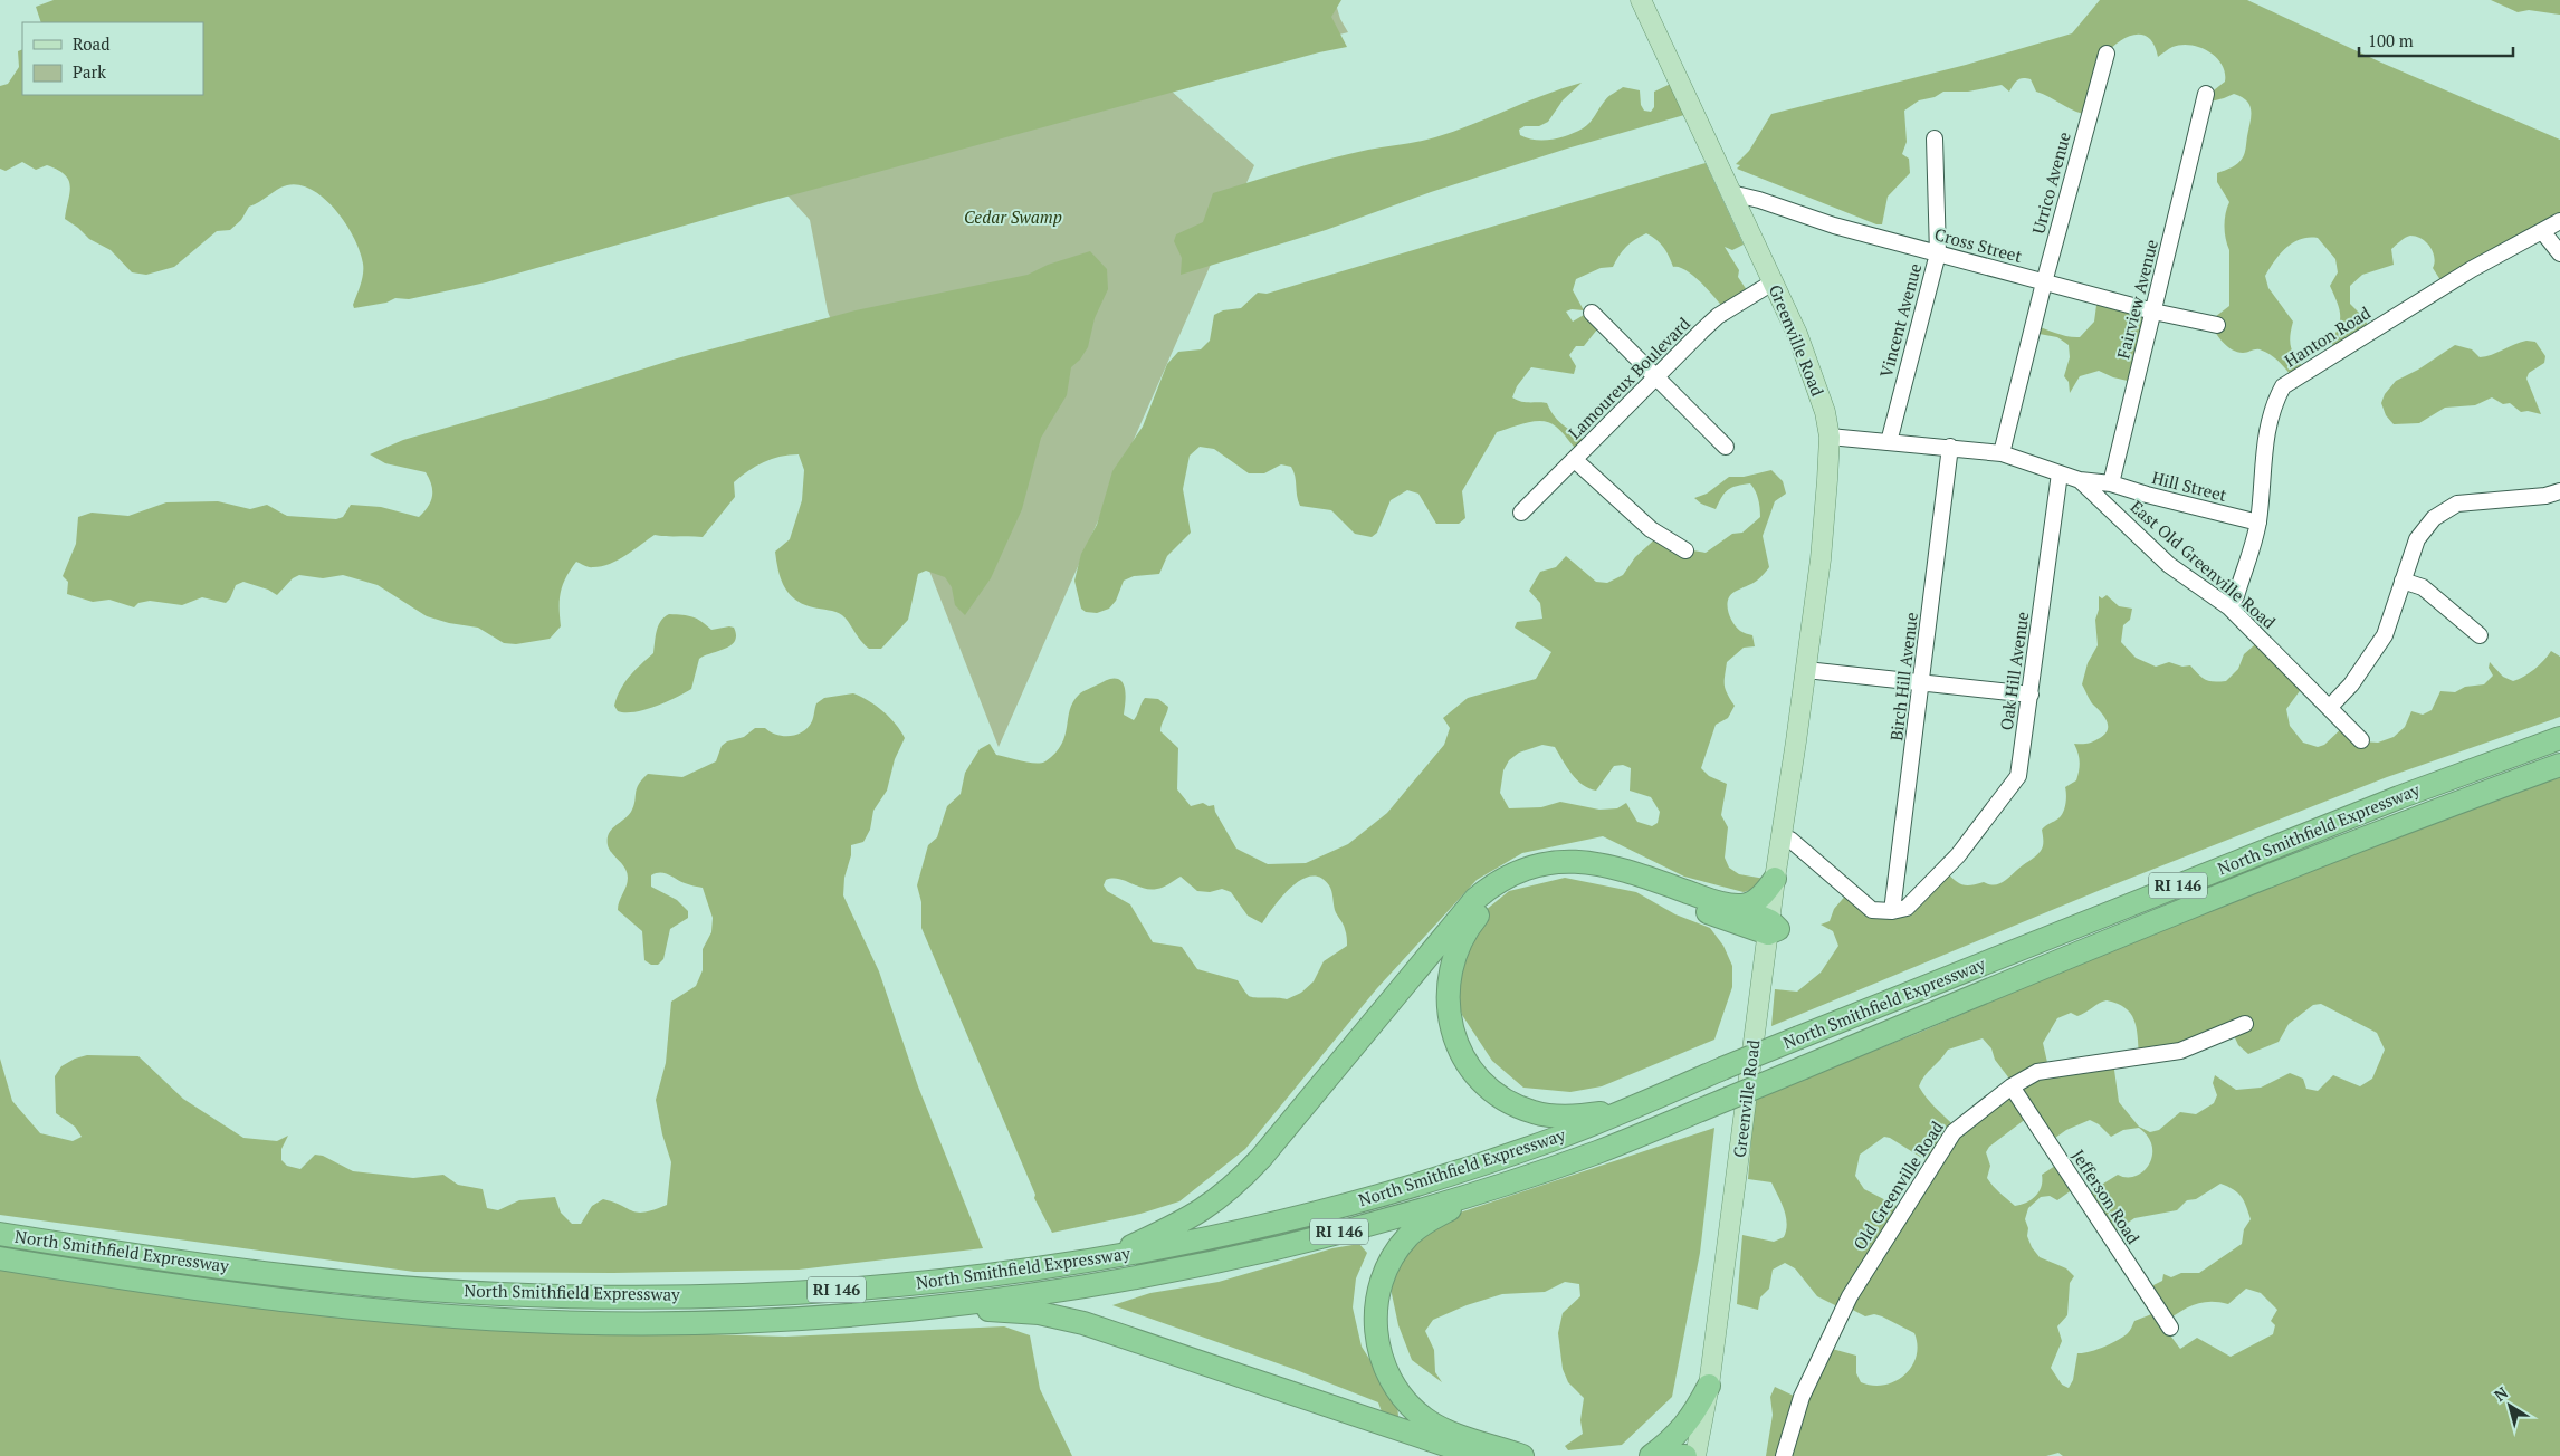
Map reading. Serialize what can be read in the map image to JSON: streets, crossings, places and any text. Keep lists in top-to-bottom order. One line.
{"streets":{"highway":["North Smithfield Expressway","RI 146"],"main road":["Greenville Road"],"street":["Urrico Avenue","Cross Street","Fairview Avenue","Vincent Avenue","Hanton Road","Lamoureux Boulevard","Hill Street","East Old Greenville Road","Oak Hill Avenue","Birch Hill Avenue","Old Greenville Road","Jefferson Road"]},"crossings":[["Urrico Avenue","Cross Street"],["Urrico Avenue","East Old Greenville Road"],["Cross Street","Fairview Avenue"],["Cross Street","Vincent Avenue"],["Cross Street","Greenville Road"],["Fairview Avenue","Hill Street"],["Vincent Avenue","East Old Greenville Road"],["Hanton Road","Hill Street"],["Hanton Road","East Old Greenville Road"],["Greenville Road","Lamoureux Boulevard"],["Greenville Road","East Old Greenville Road"],["East Old Greenville Road","Oak Hill Avenue"],["East Old Greenville Road","Birch Hill Avenue"],["Oak Hill Avenue","Birch Hill Avenue"],["Old Greenville Road","Jefferson Road"]],"parks":["Cedar Swamp"],"legend":["Road","Park"],"scale_bar":"100 m","north":"top left"}
